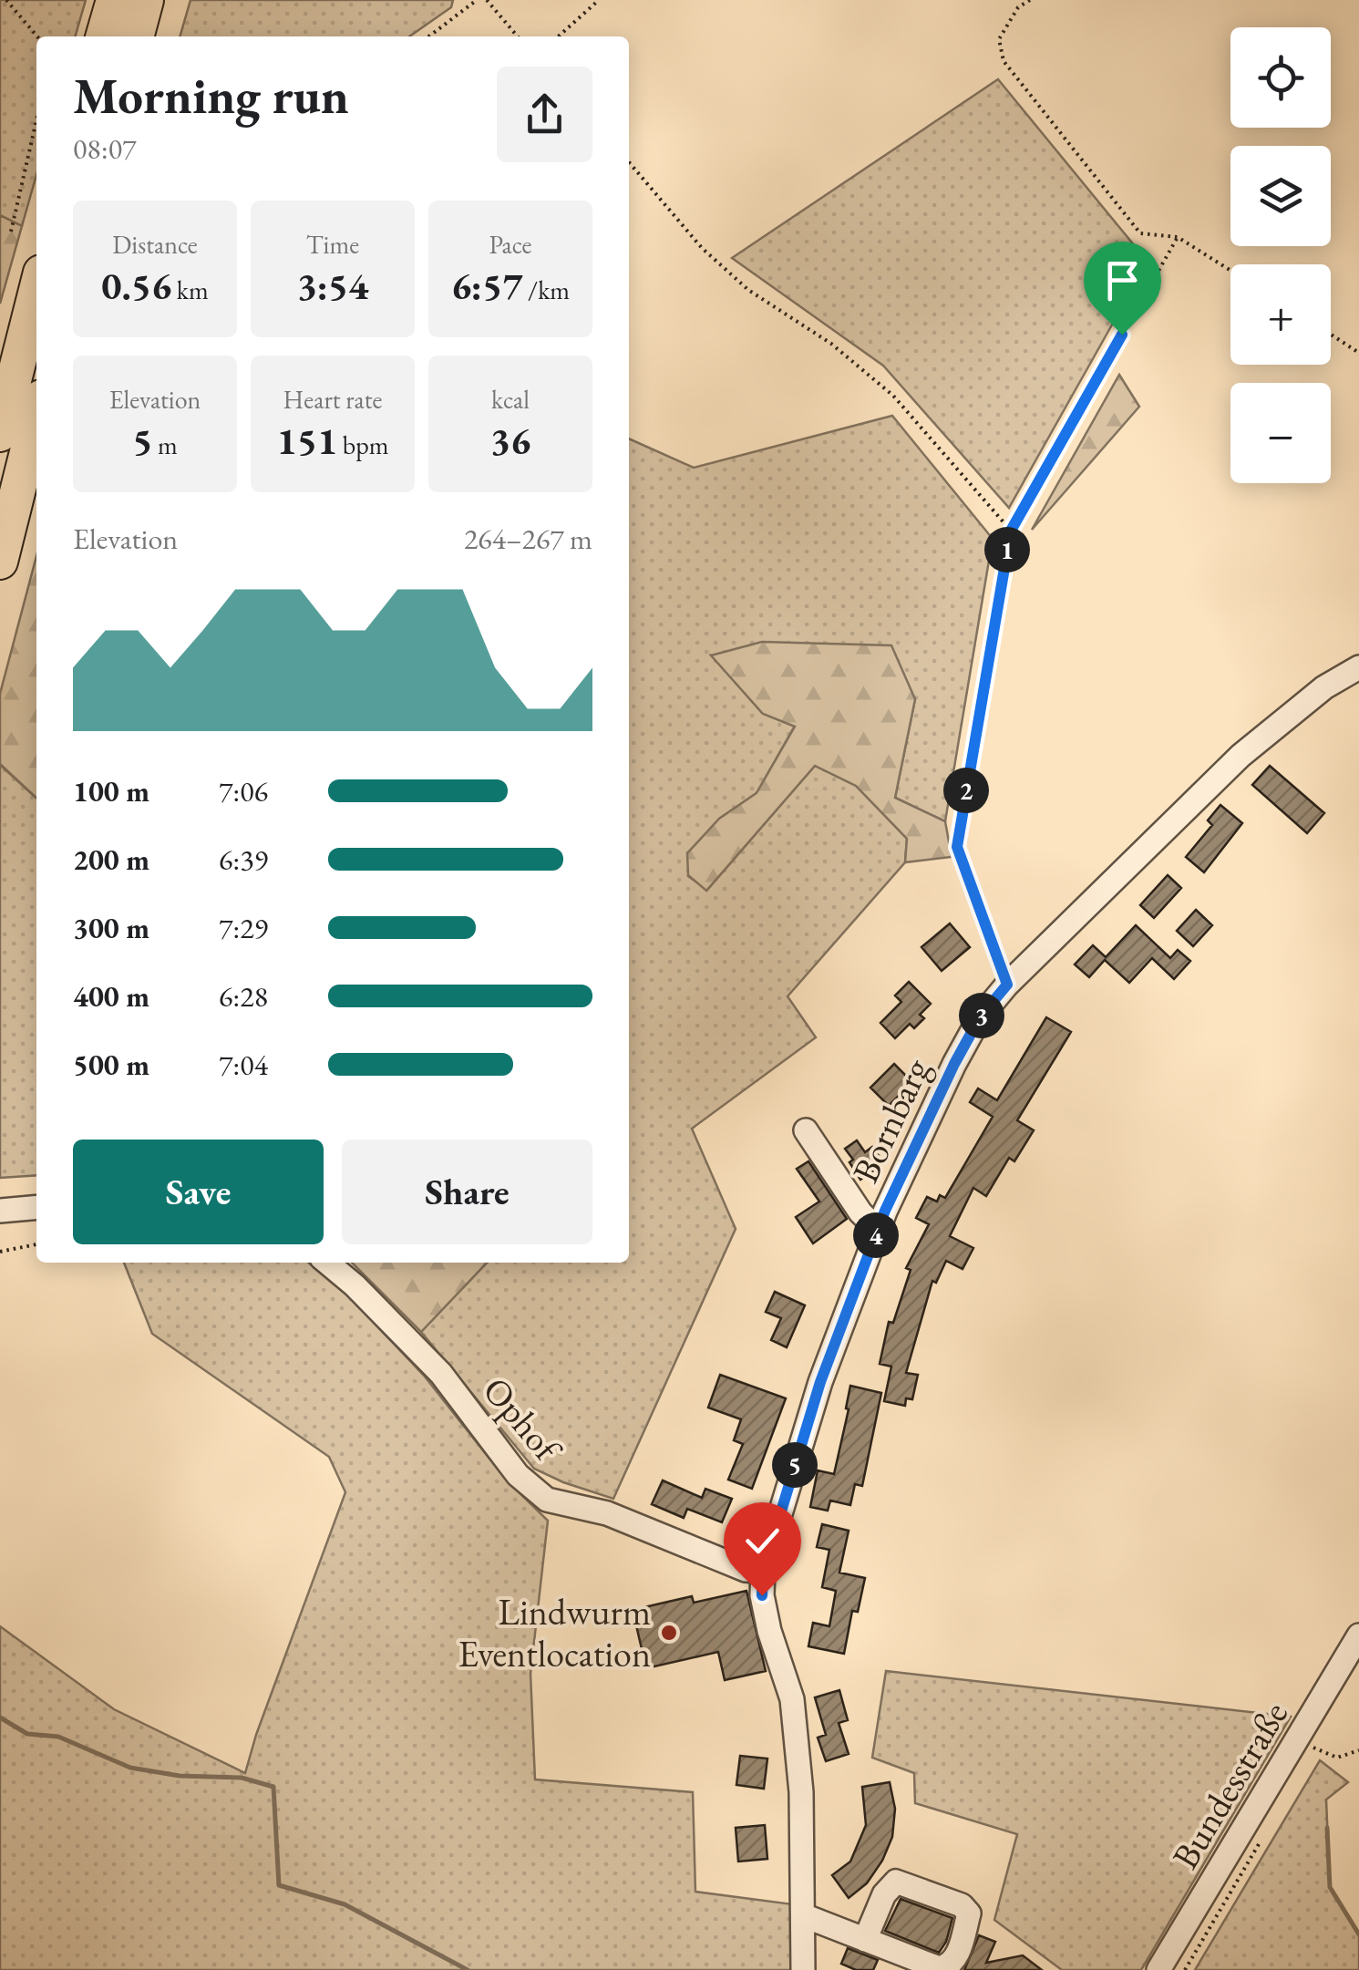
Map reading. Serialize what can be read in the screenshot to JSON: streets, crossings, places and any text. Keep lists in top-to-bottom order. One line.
{"streets":{"street":["Bornbarg","Ophof","Bundesstraße"]},"crossings":[["Bornbarg","Ophof"]],"places":["Lindwurm Eventlocation"],"page":{"map_buttons":["+","−"],"heading":["Morning run","08:07"],"stats":[["Distance","0.56 km"],["Time","3:54"],["Pace","6:57 /km"],["Elevation","5 m"],["Heart rate","151 bpm"],["kcal","36"]],"chart":["Elevation","264–267 m"],"pins":["1","2","3","4","5"],"list":[{"name":"100 m","note":"7:06"},{"name":"200 m","note":"6:39"},{"name":"300 m","note":"7:29"},{"name":"400 m","note":"6:28"},{"name":"500 m","note":"7:04"}],"buttons":["Save","Share"]}}
